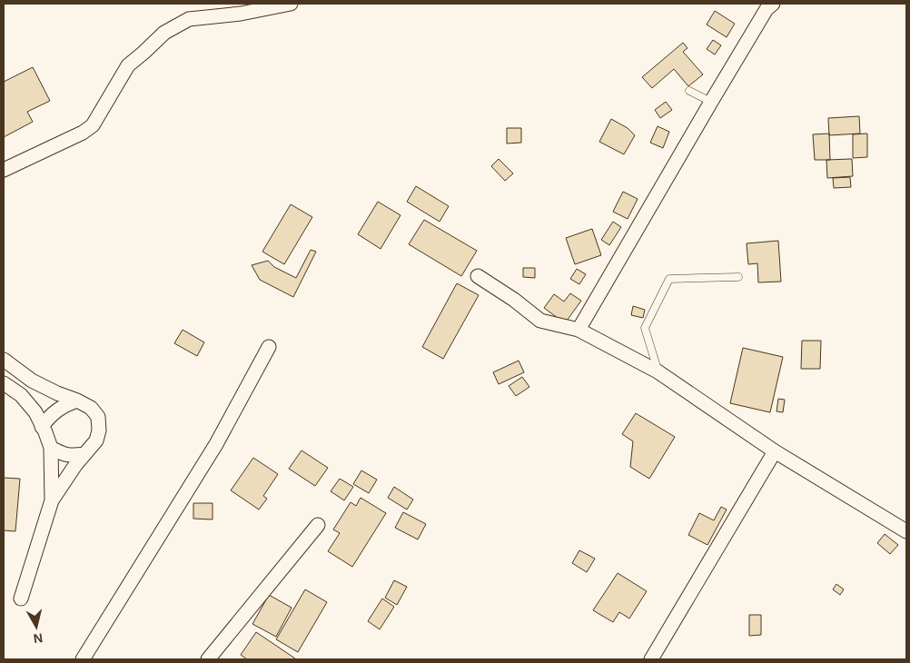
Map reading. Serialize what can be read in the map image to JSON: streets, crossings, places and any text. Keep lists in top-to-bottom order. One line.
{"north":"bottom"}
